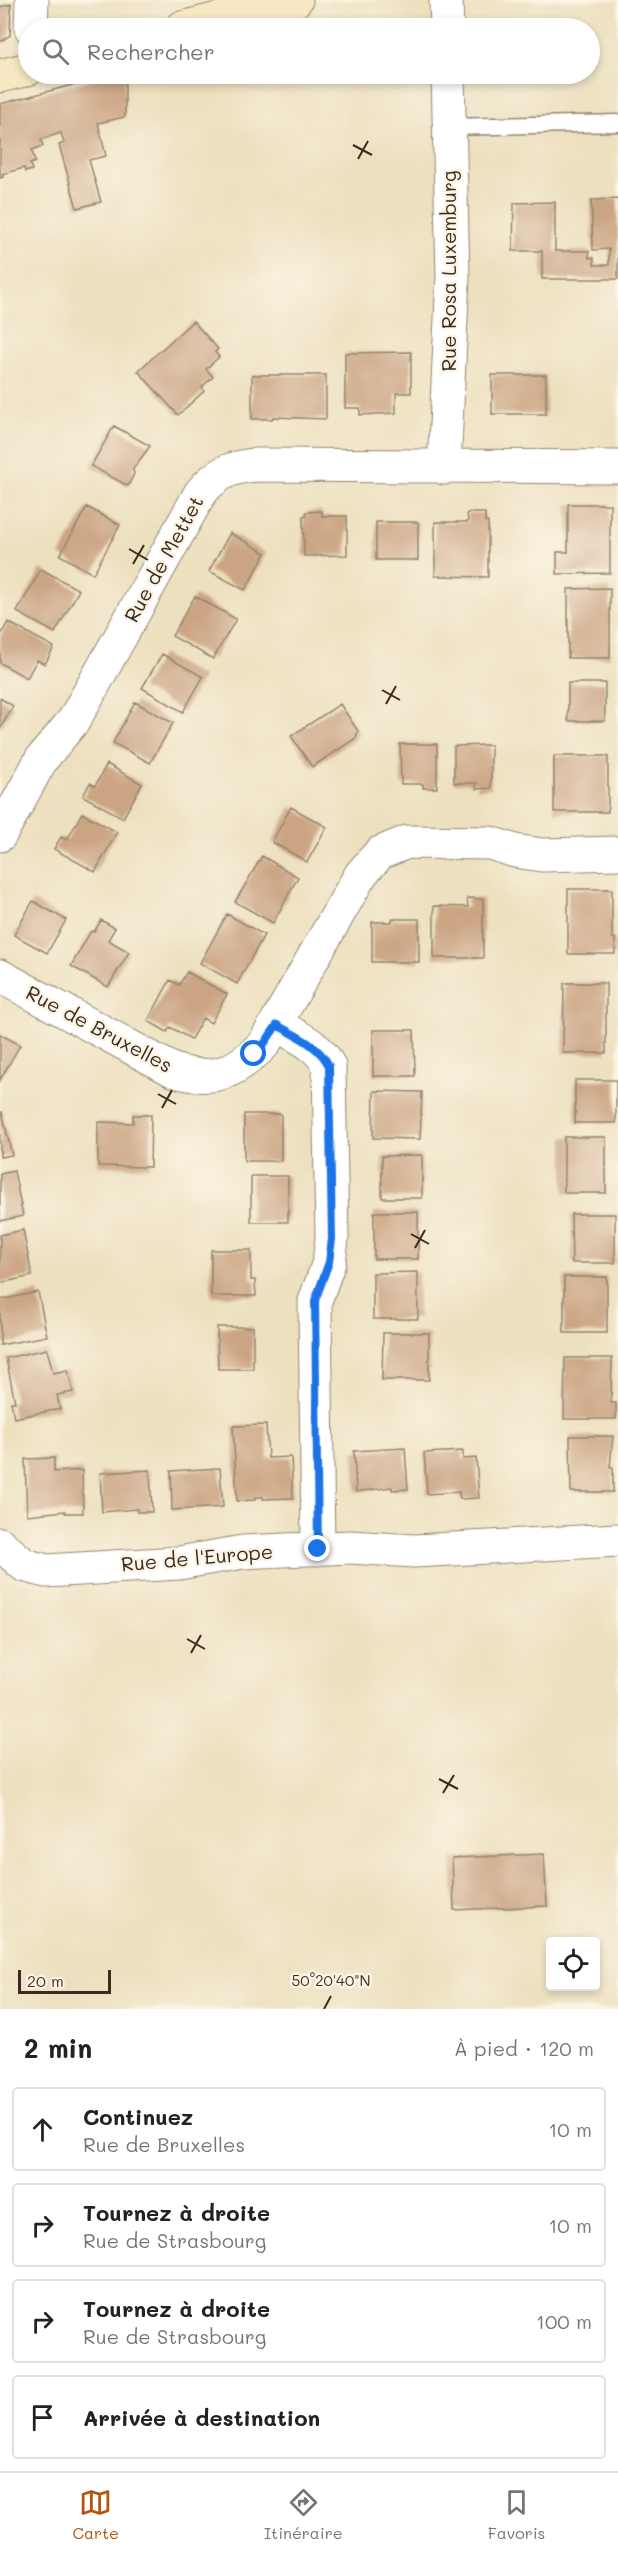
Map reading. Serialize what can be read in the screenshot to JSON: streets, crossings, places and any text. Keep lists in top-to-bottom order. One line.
{"streets":{"street":["Rue Rosa Luxemburg","Rue de Mettet","Rue de Bruxelles","Rue de l'Europe"]},"crossings":[["Rue Rosa Luxemburg","Rue de Mettet"]],"scale_bar":"20 m","page":{"search":"Rechercher","scale":"20 m","heading":["2 min","À pied · 120 m"],"list":[["Continuez","Rue de Bruxelles","10 m"],["Tournez à droite","Rue de Strasbourg","10 m"],["Tournez à droite","Rue de Strasbourg","100 m"],"Arrivée à destination"],"nav":["Carte","Itinéraire","Favoris"]},"coordinates":["50°20'40\"N"]}
